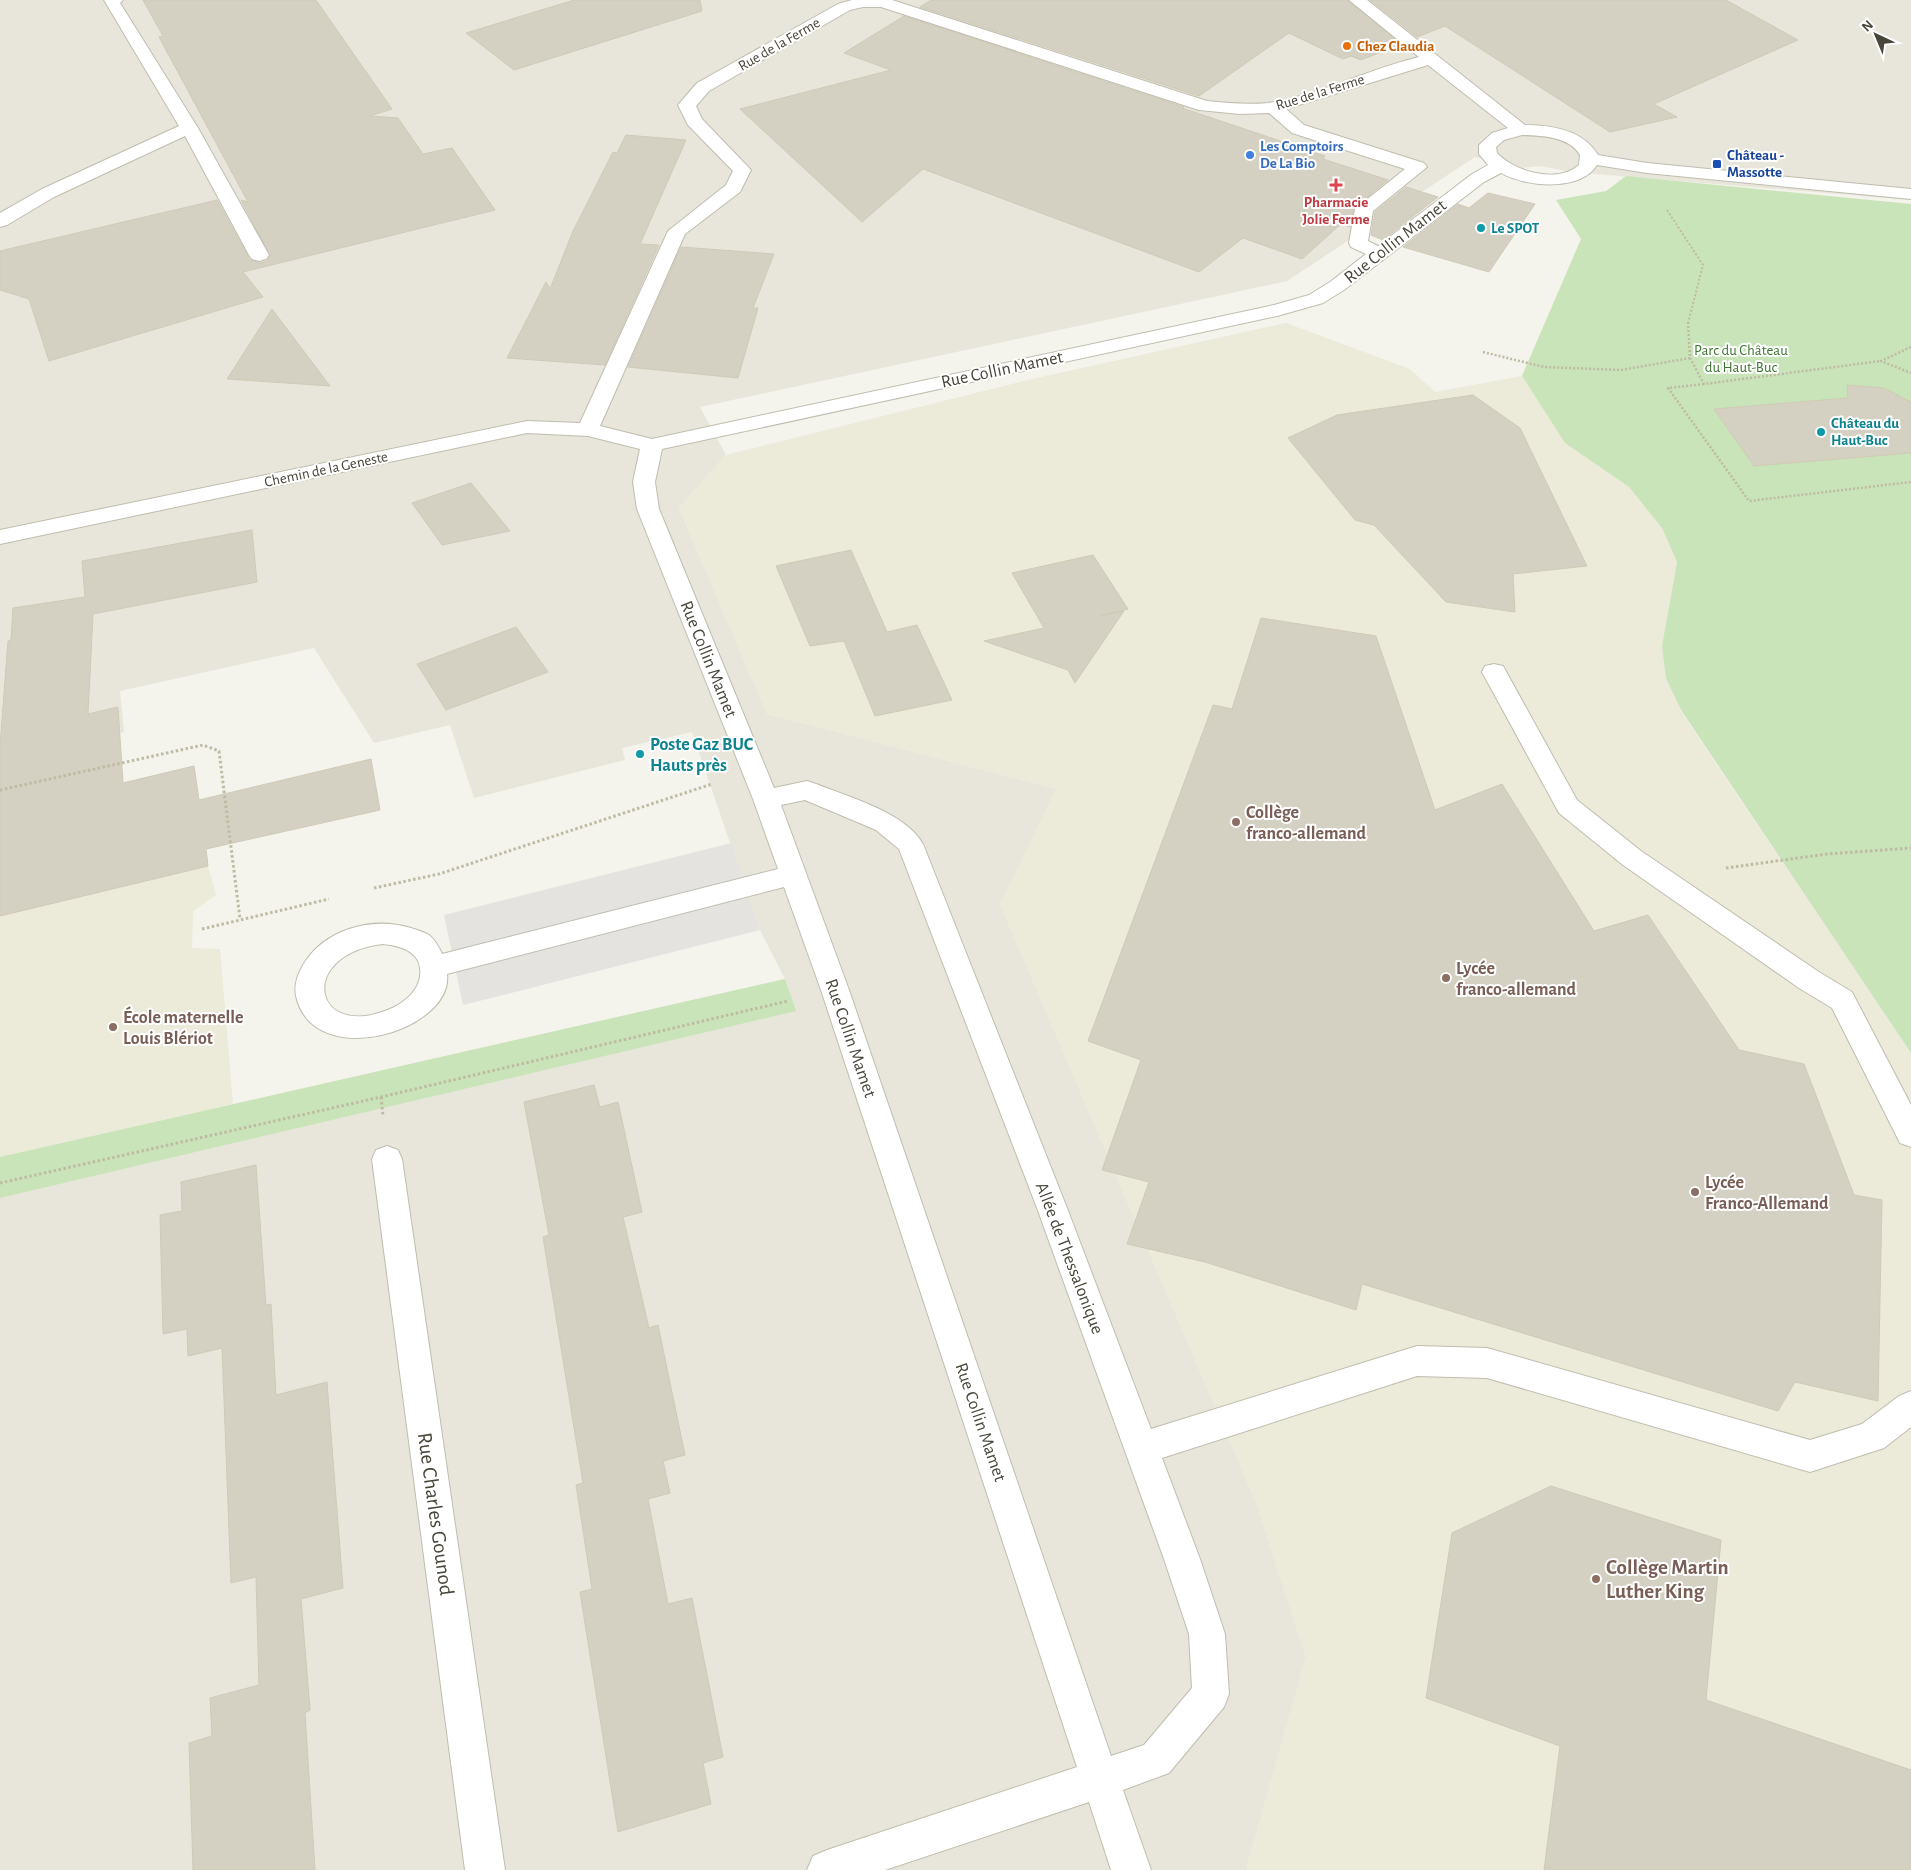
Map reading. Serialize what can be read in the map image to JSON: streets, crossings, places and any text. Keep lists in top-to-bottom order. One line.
{"streets":{"street":["Rue de la Ferme","Rue Collin Mamet","Chemin de la Geneste","Allée de Thessalonique","Rue Charles Gounod"]},"crossings":[["Rue de la Ferme","Chemin de la Geneste"],["Rue Collin Mamet","Chemin de la Geneste"],["Rue Collin Mamet","Allée de Thessalonique"]],"parks":["Parc du Château du Haut-Buc"],"places":{"other":["Chez Claudia","Les Comptoirs De La Bio","Le SPOT","Château du Haut-Buc","Poste Gaz BUC Hauts près","Collège franco-allemand","Lycée franco-allemand","École maternelle Louis Blériot","Lycée Franco-Allemand","Collège Martin Luther King"],"transit":["Château - Massotte"],"health":["Pharmacie Jolie Ferme"]},"north":"top left"}
